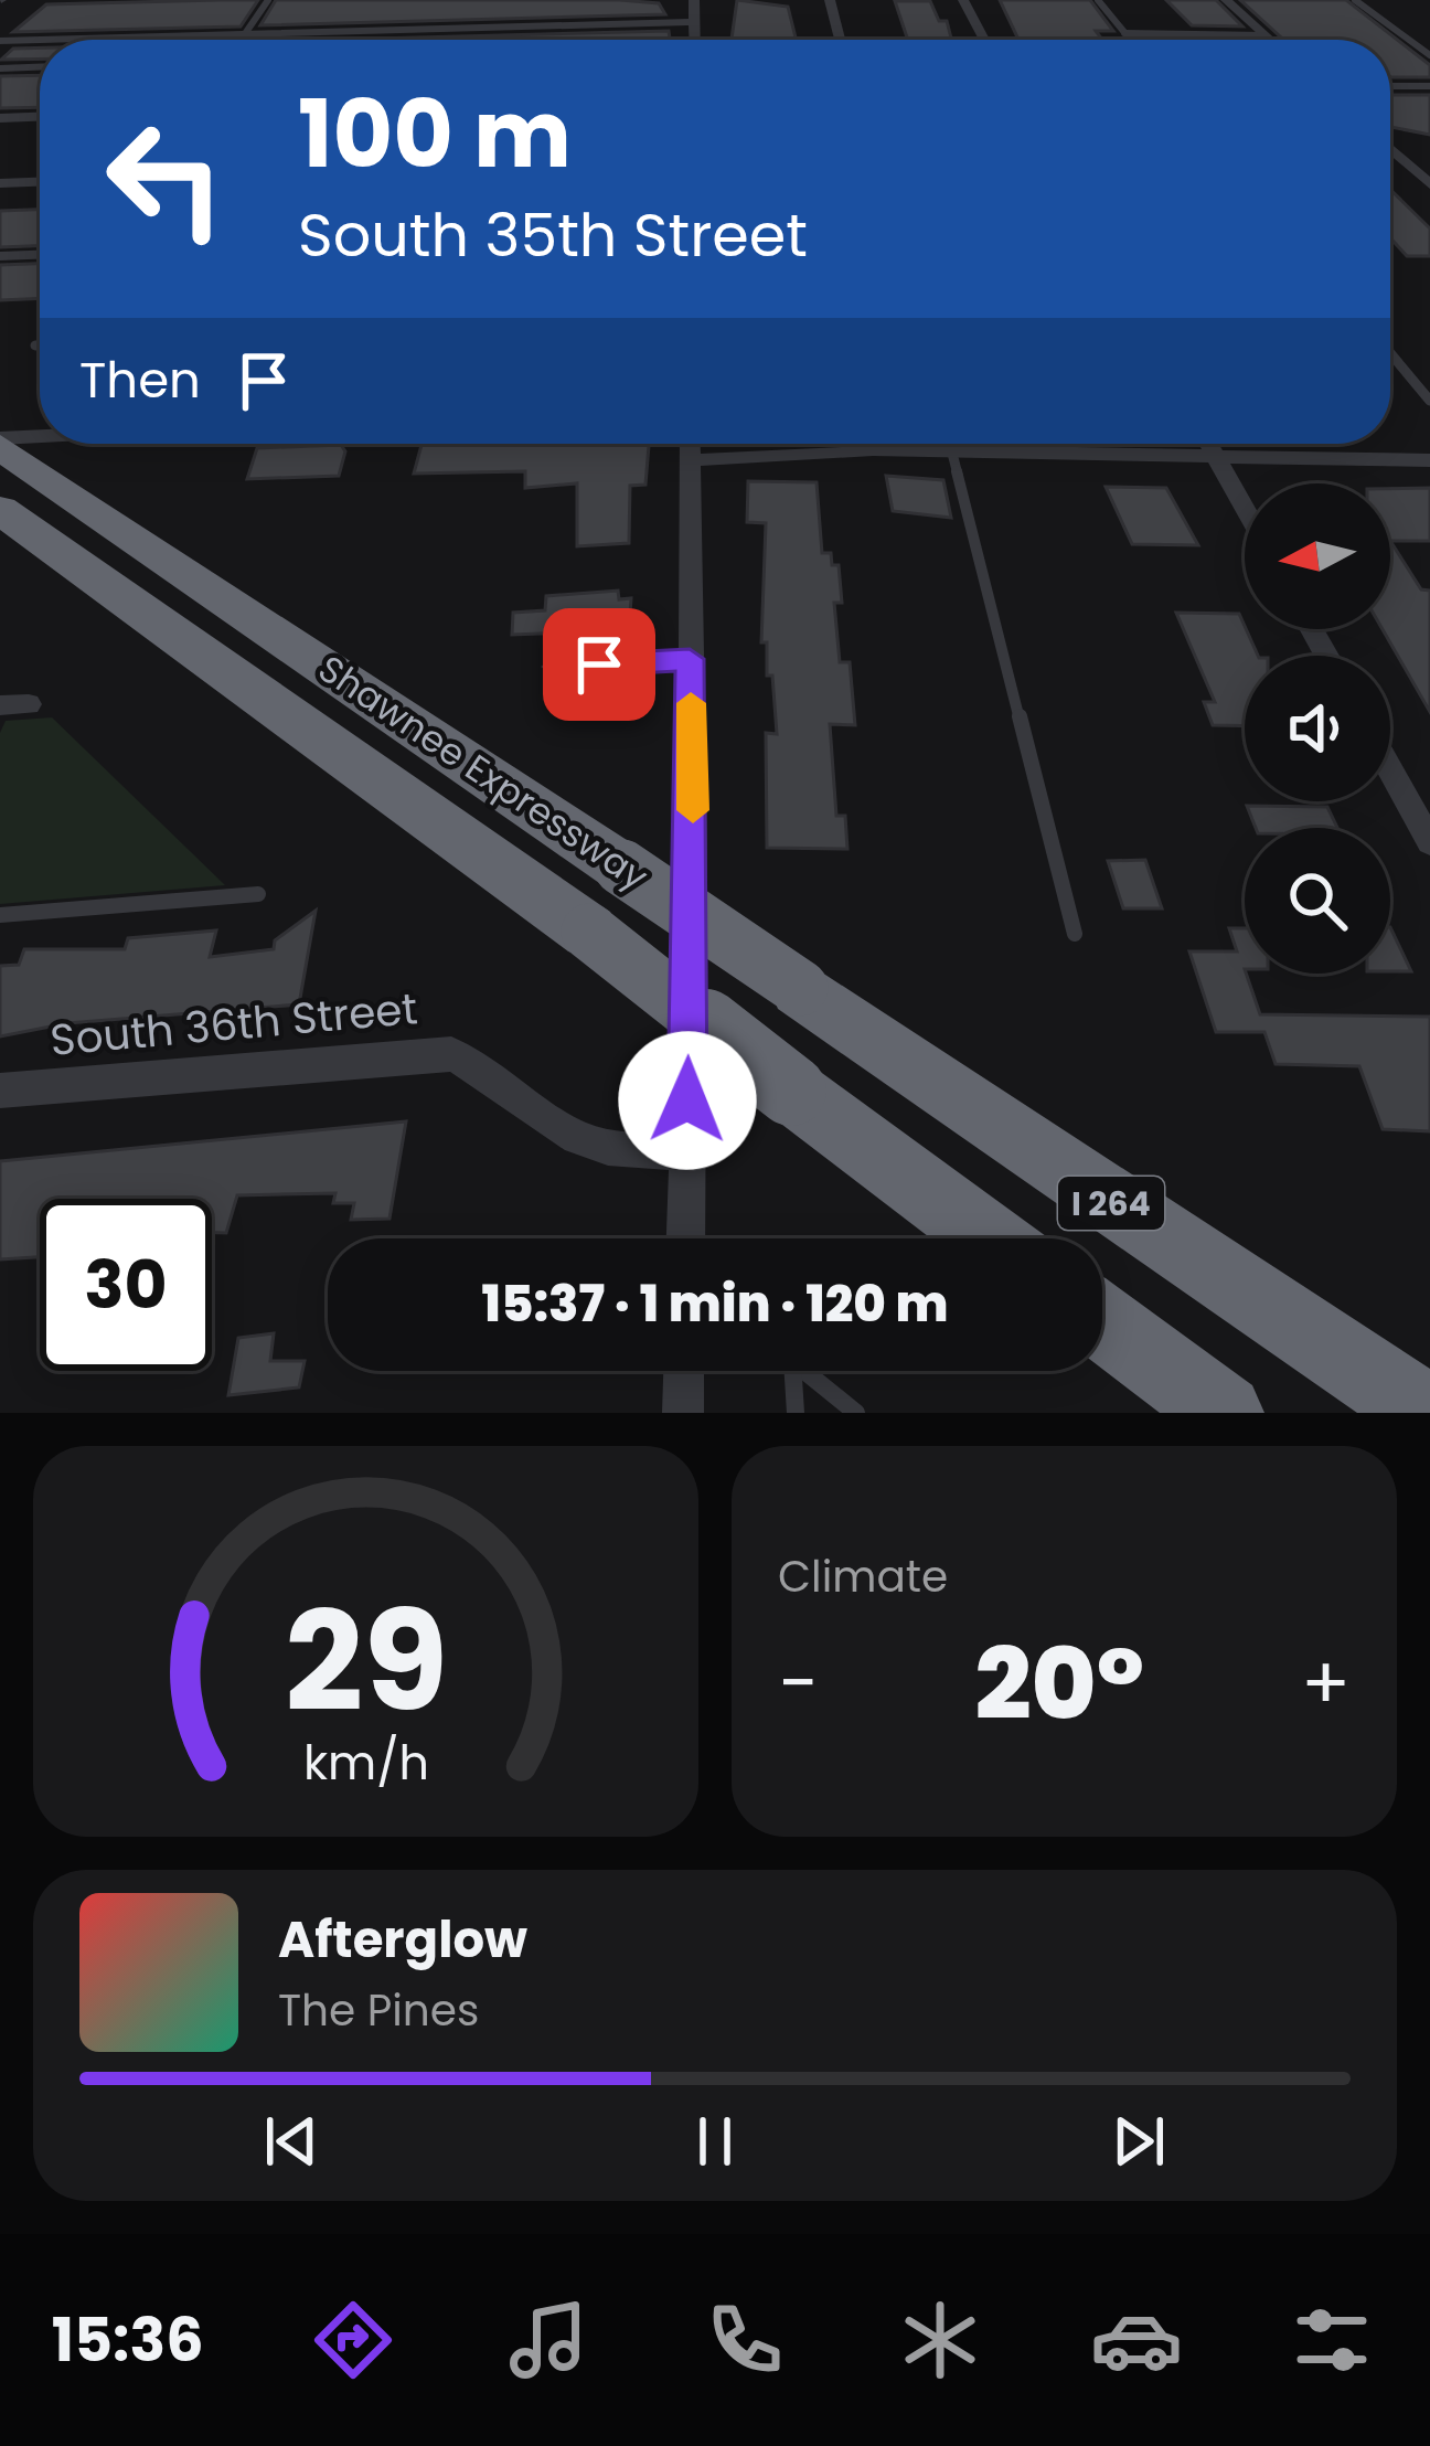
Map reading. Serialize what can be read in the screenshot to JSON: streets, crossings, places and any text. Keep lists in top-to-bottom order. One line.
{"streets":{"highway":["Shawnee Expressway","I 264"],"street":["South 36th Street"]},"north":"left","page":{"turn":["100 m","South 35th Street"],"then":"Then","limit":"30","trip":"15:37 · 1 min · 120 m","tile":"Climate","heat":["−","20°","+"],"song":["Afterglow","The Pines"],"tabs":"15:36","gauge":["29","km/h"]}}
